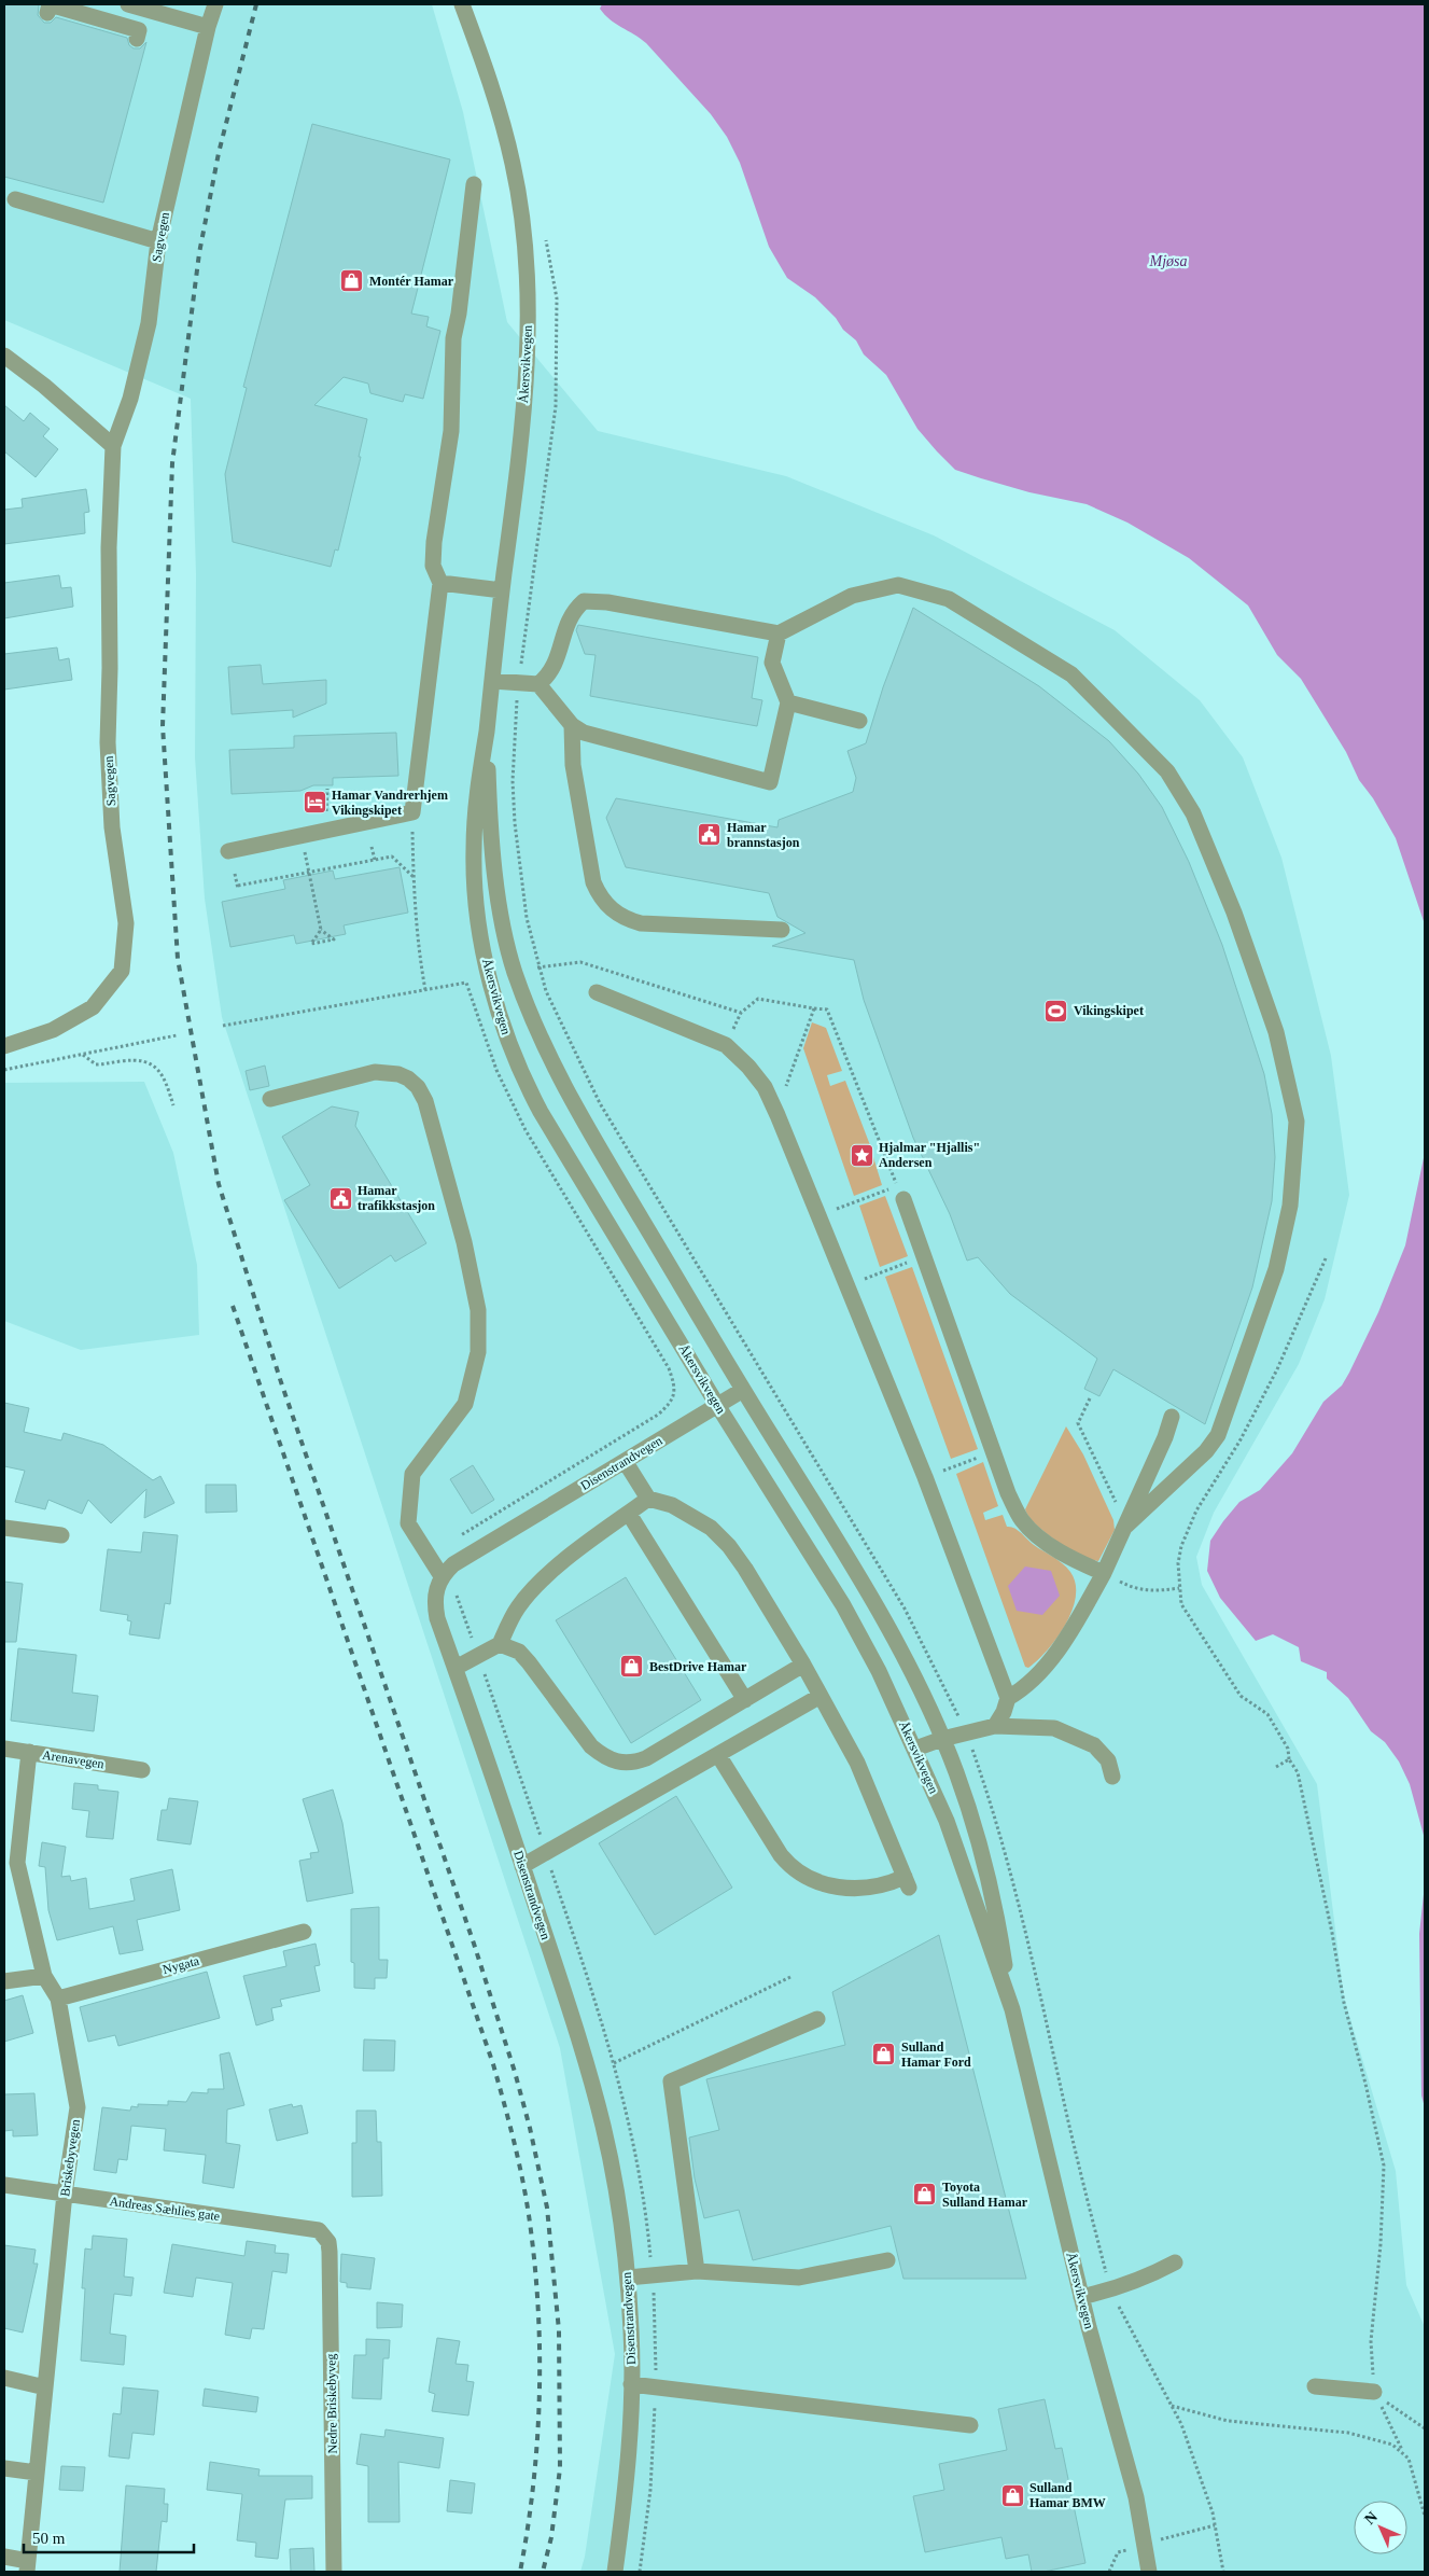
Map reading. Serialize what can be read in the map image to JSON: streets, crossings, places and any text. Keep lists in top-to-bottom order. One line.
{"streets":{"street":["Sagvegen","Åkersvikvegen","Disenstrandvegen","Arenavegen","Nygata","Briskebyvegen","Andreas Sæhlies gate","Nedre Briskebyveg"]},"crossings":[["Åkersvikvegen","Disenstrandvegen"],["Arenavegen","Briskebyvegen"],["Nygata","Briskebyvegen"],["Briskebyvegen","Andreas Sæhlies gate"],["Andreas Sæhlies gate","Nedre Briskebyveg"]],"water":["Mjøsa"],"places":{"shop":["Montér Hamar","BestDrive Hamar","Sulland Hamar Ford","Toyota Sulland Hamar","Sulland Hamar BMW"],"hotel":["Hamar Vandrerhjem Vikingskipet"],"public building":["Hamar brannstasjon","Hamar trafikkstasjon"],"sports":["Vikingskipet"],"place":["Hjalmar \"Hjallis\" Andersen"]},"scale_bar":"50 m","north":"top left"}
